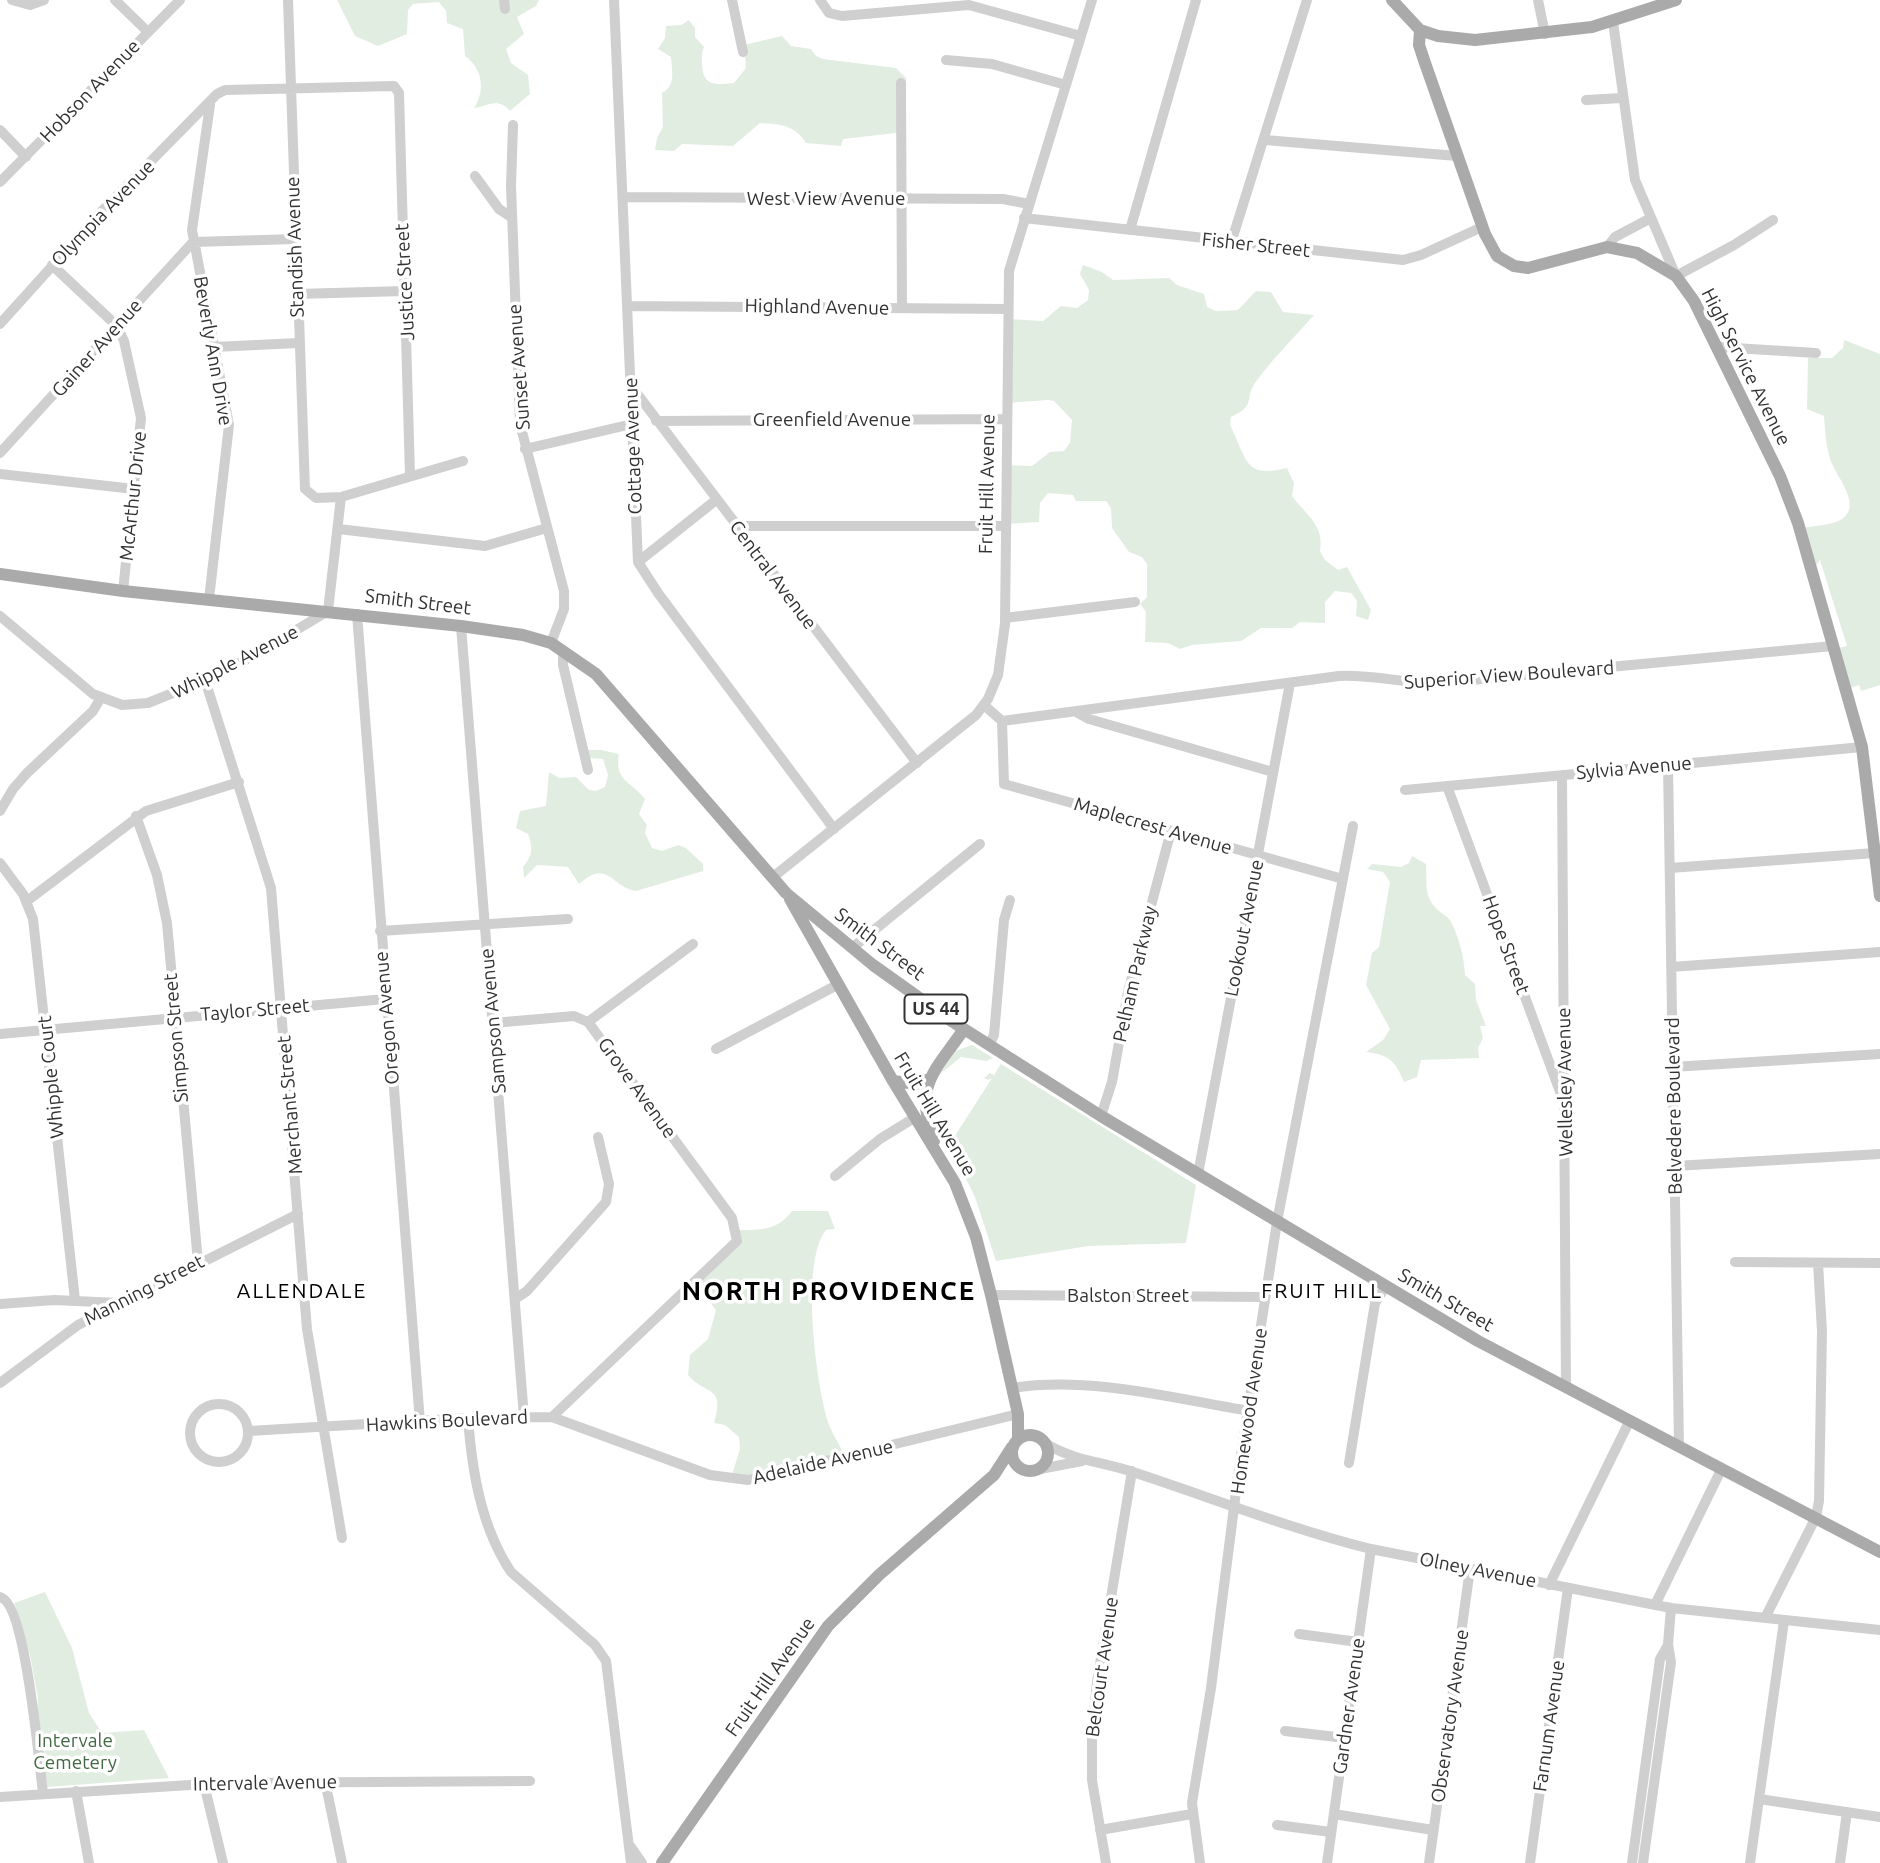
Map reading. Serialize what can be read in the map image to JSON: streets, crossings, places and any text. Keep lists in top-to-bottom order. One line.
{"streets":{"main road":["High Service Avenue","Fruit Hill Avenue","Smith Street","US 44"],"street":["Hobson Avenue","West View Avenue","Olympia Avenue","Fisher Street","Standish Avenue","Justice Street","Highland Avenue","Gainer Avenue","Beverly Ann Drive","Sunset Avenue","Greenfield Avenue","Cottage Avenue","McArthur Drive","Central Avenue","Whipple Avenue","Superior View Boulevard","Sylvia Avenue","Maplecrest Avenue","Lookout Avenue","Hope Street","Pelham Parkway","Taylor Street","Oregon Avenue","Sampson Avenue","Simpson Street","Whipple Court","Wellesley Avenue","Grove Avenue","Merchant Street","Belvedere Boulevard","Manning Street","Balston Street","Homewood Avenue","Hawkins Boulevard","Adelaide Avenue","Olney Avenue","Belcourt Avenue","Gardner Avenue","Observatory Avenue","Farnum Avenue","Intervale Avenue"]},"crossings":[["West View Avenue","Cottage Avenue"],["West View Avenue","Fruit Hill Avenue"],["Olympia Avenue","Standish Avenue"],["Olympia Avenue","Justice Street"],["Olympia Avenue","Beverly Ann Drive"],["Olympia Avenue","McArthur Drive"],["Fisher Street","High Service Avenue"],["Fisher Street","Fruit Hill Avenue"],["Highland Avenue","Cottage Avenue"],["Highland Avenue","Fruit Hill Avenue"],["Gainer Avenue","Beverly Ann Drive"],["Gainer Avenue","McArthur Drive"],["Beverly Ann Drive","Smith Street"],["Sunset Avenue","Smith Street"],["High Service Avenue","Superior View Boulevard"],["High Service Avenue","Sylvia Avenue"],["Greenfield Avenue","Fruit Hill Avenue"],["Greenfield Avenue","Central Avenue"],["Cottage Avenue","Central Avenue"],["Fruit Hill Avenue","Central Avenue"],["Fruit Hill Avenue","Smith Street"],["Fruit Hill Avenue","Balston Street"],["Fruit Hill Avenue","Adelaide Avenue"],["Fruit Hill Avenue","Olney Avenue"],["McArthur Drive","Smith Street"],["Smith Street","Whipple Avenue"],["Smith Street","Lookout Avenue"],["Smith Street","Pelham Parkway"],["Smith Street","Oregon Avenue"],["Smith Street","Sampson Avenue"],["Smith Street","Wellesley Avenue"],["Smith Street","Belvedere Boulevard"],["Smith Street","Homewood Avenue"],["Whipple Avenue","Merchant Street"],["Superior View Boulevard","Maplecrest Avenue"],["Superior View Boulevard","Lookout Avenue"],["Sylvia Avenue","Hope Street"],["Sylvia Avenue","Wellesley Avenue"],["Sylvia Avenue","Belvedere Boulevard"],["Maplecrest Avenue","Lookout Avenue"],["Maplecrest Avenue","Pelham Parkway"],["Maplecrest Avenue","Homewood Avenue"],["Hope Street","Wellesley Avenue"],["Taylor Street","Oregon Avenue"],["Taylor Street","Simpson Street"],["Taylor Street","Whipple Court"],["Taylor Street","Merchant Street"],["Oregon Avenue","Hawkins Boulevard"],["Sampson Avenue","Grove Avenue"],["Sampson Avenue","Hawkins Boulevard"],["Simpson Street","Manning Street"],["Grove Avenue","Hawkins Boulevard"],["Merchant Street","Manning Street"],["Merchant Street","Hawkins Boulevard"],["Balston Street","Homewood Avenue"],["Homewood Avenue","Olney Avenue"],["Hawkins Boulevard","Adelaide Avenue"],["Olney Avenue","Belcourt Avenue"],["Olney Avenue","Gardner Avenue"],["Olney Avenue","Observatory Avenue"],["Olney Avenue","Farnum Avenue"]],"districts":["ALLENDALE","NORTH PROVIDENCE","FRUIT HILL"],"parks":["Intervale Cemetery"]}
